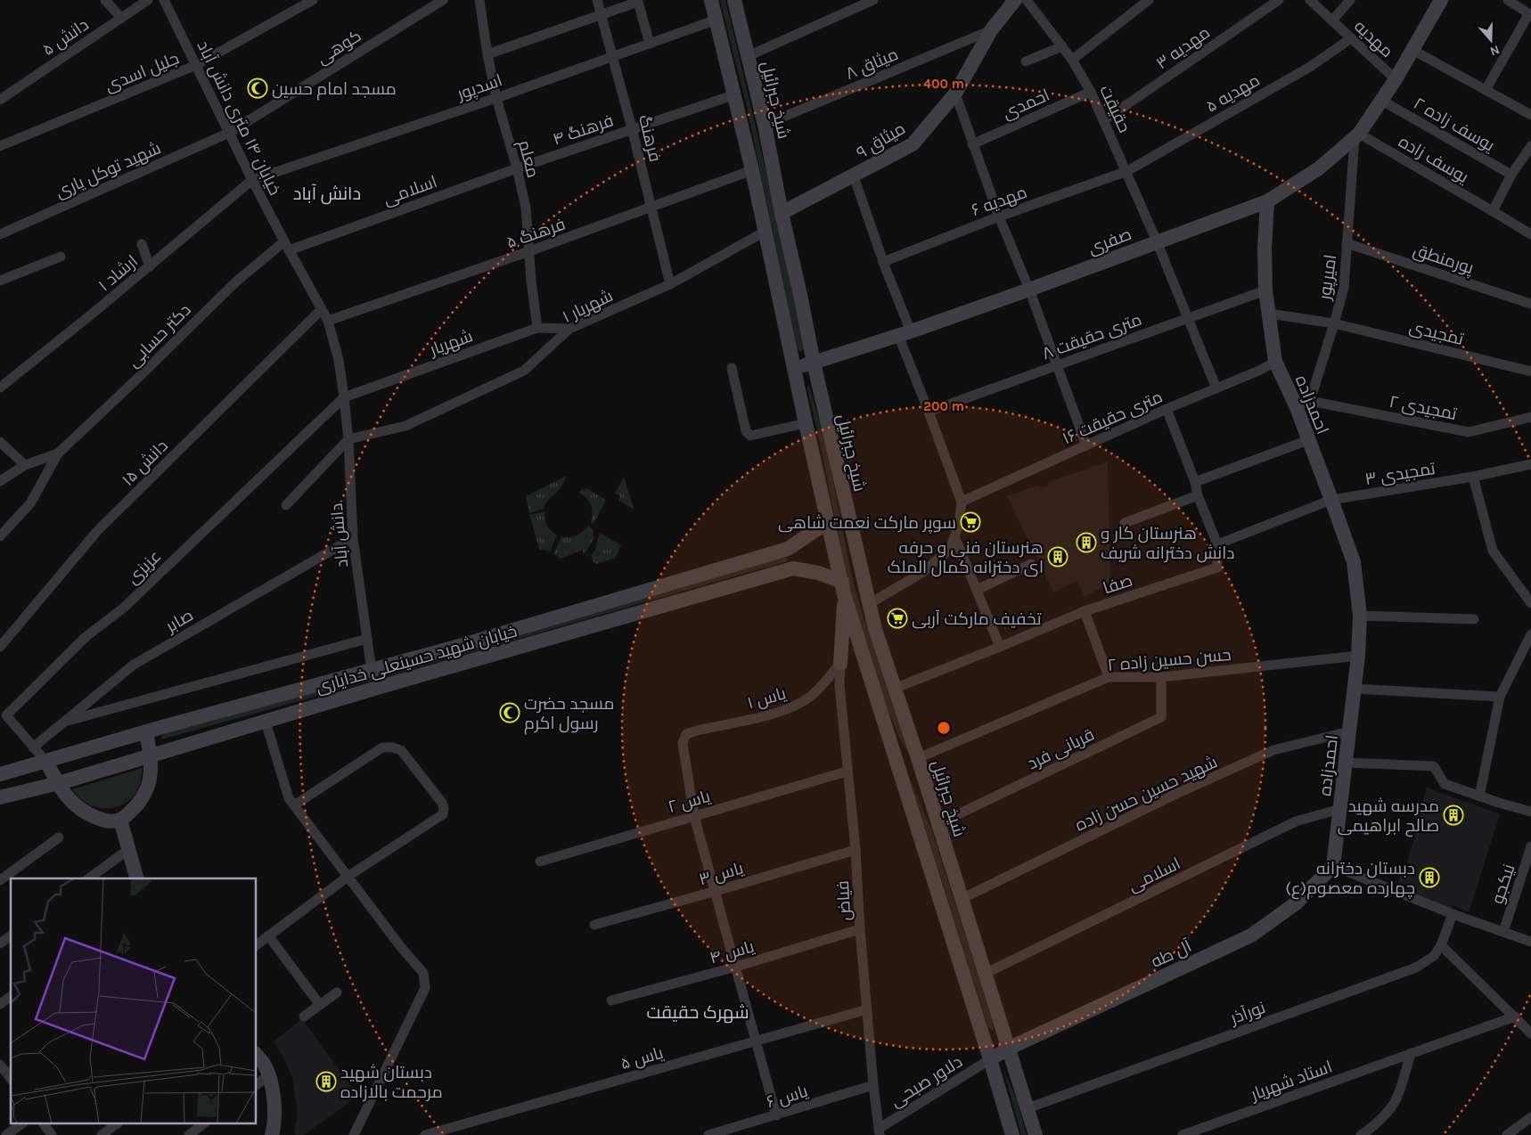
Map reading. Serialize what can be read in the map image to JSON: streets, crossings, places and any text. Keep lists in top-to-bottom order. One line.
{"streets":{"street":["دانش ۵","مهدیه","کوهی","مهدیه ۳","میثاق ۸","جلیل اسدی","اسدپور","مهدیه ۵","شیخ جبرائیل","احمدی","حقیقت","خیابان ۱۴ متری دانش آباد","یوسف زاده ۲","فرهنگ ۴","فرهنگ","میثاق ۹","معلم","یوسف زاده","شهید توکل یاری","اسلامی","مهدیه ۶","فرهنگ ۵","صفری","پورمنطق","ارشاد ۱","امیرپور","شهریار ۱","تمجیدی","دکتر حسابی","۸ متری حقیقت","شهریار","احمدزاده","تمجیدی ۲","۱۶ متری حقیقت","دانش ۱۵","تمجیدی ۳","دانش آباد","عزیزی","صفا","صابر","خیابان شهید حسینعلی خدایاری","حسن حسین زاده ۲","یاس ۱","قربانی فرد","شهید حسین حسن زاده","یاس ۲","یاس ۳","نیکجو","فیاض","یاس ۴","آل طه","نورآذر","یاس ۵","استاد شهریار","دلاور صبحی","یاس ۶"]},"crossings":[["مهدیه","مهدیه ۵"],["مهدیه","صفری"],["کوهی","خیابان ۱۴ متری دانش آباد"],["کوهی","شهید توکل یاری"],["مهدیه ۳","حقیقت"],["میثاق ۸","شیخ جبرائیل"],["میثاق ۸","میثاق ۹"],["جلیل اسدی","خیابان ۱۴ متری دانش آباد"],["اسدپور","خیابان ۱۴ متری دانش آباد"],["اسدپور","فرهنگ"],["اسدپور","معلم"],["اسدپور","ارشاد ۱"],["مهدیه ۵","حقیقت"],["مهدیه ۵","مهدیه ۶"],["شیخ جبرائیل","میثاق ۹"],["شیخ جبرائیل","اسلامی"],["شیخ جبرائیل","صفری"],["شیخ جبرائیل","صفا"],["شیخ جبرائیل","حسن حسین زاده ۲"],["شیخ جبرائیل","قربانی فرد"],["شیخ جبرائیل","شهید حسین حسن زاده"],["شیخ جبرائیل","آل طه"],["شیخ جبرائیل","نورآذر"],["احمدی","حقیقت"],["حقیقت","مهدیه ۶"],["حقیقت","صفری"],["حقیقت","۸ متری حقیقت"],["حقیقت","۱۶ متری حقیقت"],["خیابان ۱۴ متری دانش آباد","شهید توکل یاری"],["خیابان ۱۴ متری دانش آباد","اسلامی"],["خیابان ۱۴ متری دانش آباد","فرهنگ ۵"],["خیابان ۱۴ متری دانش آباد","ارشاد ۱"],["خیابان ۱۴ متری دانش آباد","دکتر حسابی"],["خیابان ۱۴ متری دانش آباد","شهریار"],["خیابان ۱۴ متری دانش آباد","دانش ۱۵"],["خیابان ۱۴ متری دانش آباد","دانش آباد"],["خیابان ۱۴ متری دانش آباد","عزیزی"],["یوسف زاده ۲","صفری"],["فرهنگ ۴","فرهنگ"],["فرهنگ ۴","معلم"],["فرهنگ ۴","اسلامی"],["فرهنگ","فرهنگ ۵"],["فرهنگ","شهریار ۱"],["معلم","اسلامی"],["معلم","فرهنگ ۵"],["معلم","شهریار"],["یوسف زاده","صفری"],["یوسف زاده","امیرپور"],["اسلامی","دکتر حسابی"],["اسلامی","احمدزاده"],["صفری","امیرپور"],["صفری","احمدزاده"],["پورمنطق","امیرپور"],["امیرپور","تمجیدی"],["امیرپور","تمجیدی ۲"],["شهریار ۱","شهریار"],["شهریار ۱","دانش آباد"],["تمجیدی","احمدزاده"],["۸ متری حقیقت","احمدزاده"],["شهریار","دانش آباد"],["شهریار","عزیزی"],["احمدزاده","۱۶ متری حقیقت"],["احمدزاده","تمجیدی ۳"],["احمدزاده","حسن حسین زاده ۲"],["احمدزاده","شهید حسین حسن زاده"],["احمدزاده","آل طه"],["دانش آباد","عزیزی"],["دانش آباد","صابر"],["دانش آباد","خیابان شهید حسینعلی خدایاری"],["عزیزی","صابر"],["عزیزی","خیابان شهید حسینعلی خدایاری"],["حسن حسین زاده ۲","قربانی فرد"],["یاس ۱","یاس ۲"],["یاس ۱","فیاض"],["یاس ۲","فیاض"],["یاس ۳","فیاض"],["فیاض","یاس ۴"],["فیاض","یاس ۵"],["فیاض","دلاور صبحی"],["فیاض","یاس ۶"],["آل طه","دلاور صبحی"]],"districts":["دانش آباد","شهرک حقیقت"],"places":{"mosque":["مسجد امام حسین","مسجد حضرت رسول اکرم"],"supermarket":["سوپر مارکت نعمت شاهی","تخفیف مارکت آربی"],"building":["هنرستان کار و دانش دخترانه شریف","هنرستان فنی و حرفه ای دخترانه کمال الملک","مدرسه شهید صالح ابراهیمی","دبستان دخترانه چهارده معصوم(ع)","دبستان شهید مرحمت بالازاده"]},"north":"bottom","rings":["400 m","200 m"]}
